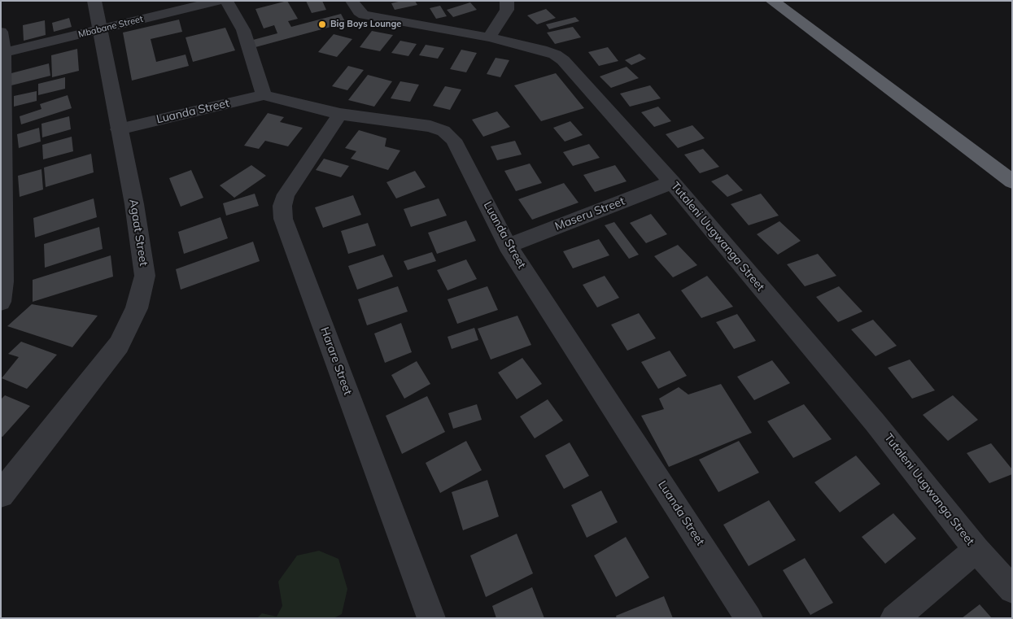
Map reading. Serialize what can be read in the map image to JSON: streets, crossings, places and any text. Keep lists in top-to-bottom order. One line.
{"streets":{"street":["Mbabane Street","Luanda Street","Maseru Street","Agaat Street","Tutaleni Uugwanga Street","Harare Street"]},"crossings":[["Mbabane Street","Agaat Street"],["Luanda Street","Maseru Street"],["Luanda Street","Agaat Street"],["Luanda Street","Harare Street"],["Maseru Street","Tutaleni Uugwanga Street"]],"places":["Big Boys Lounge"]}
